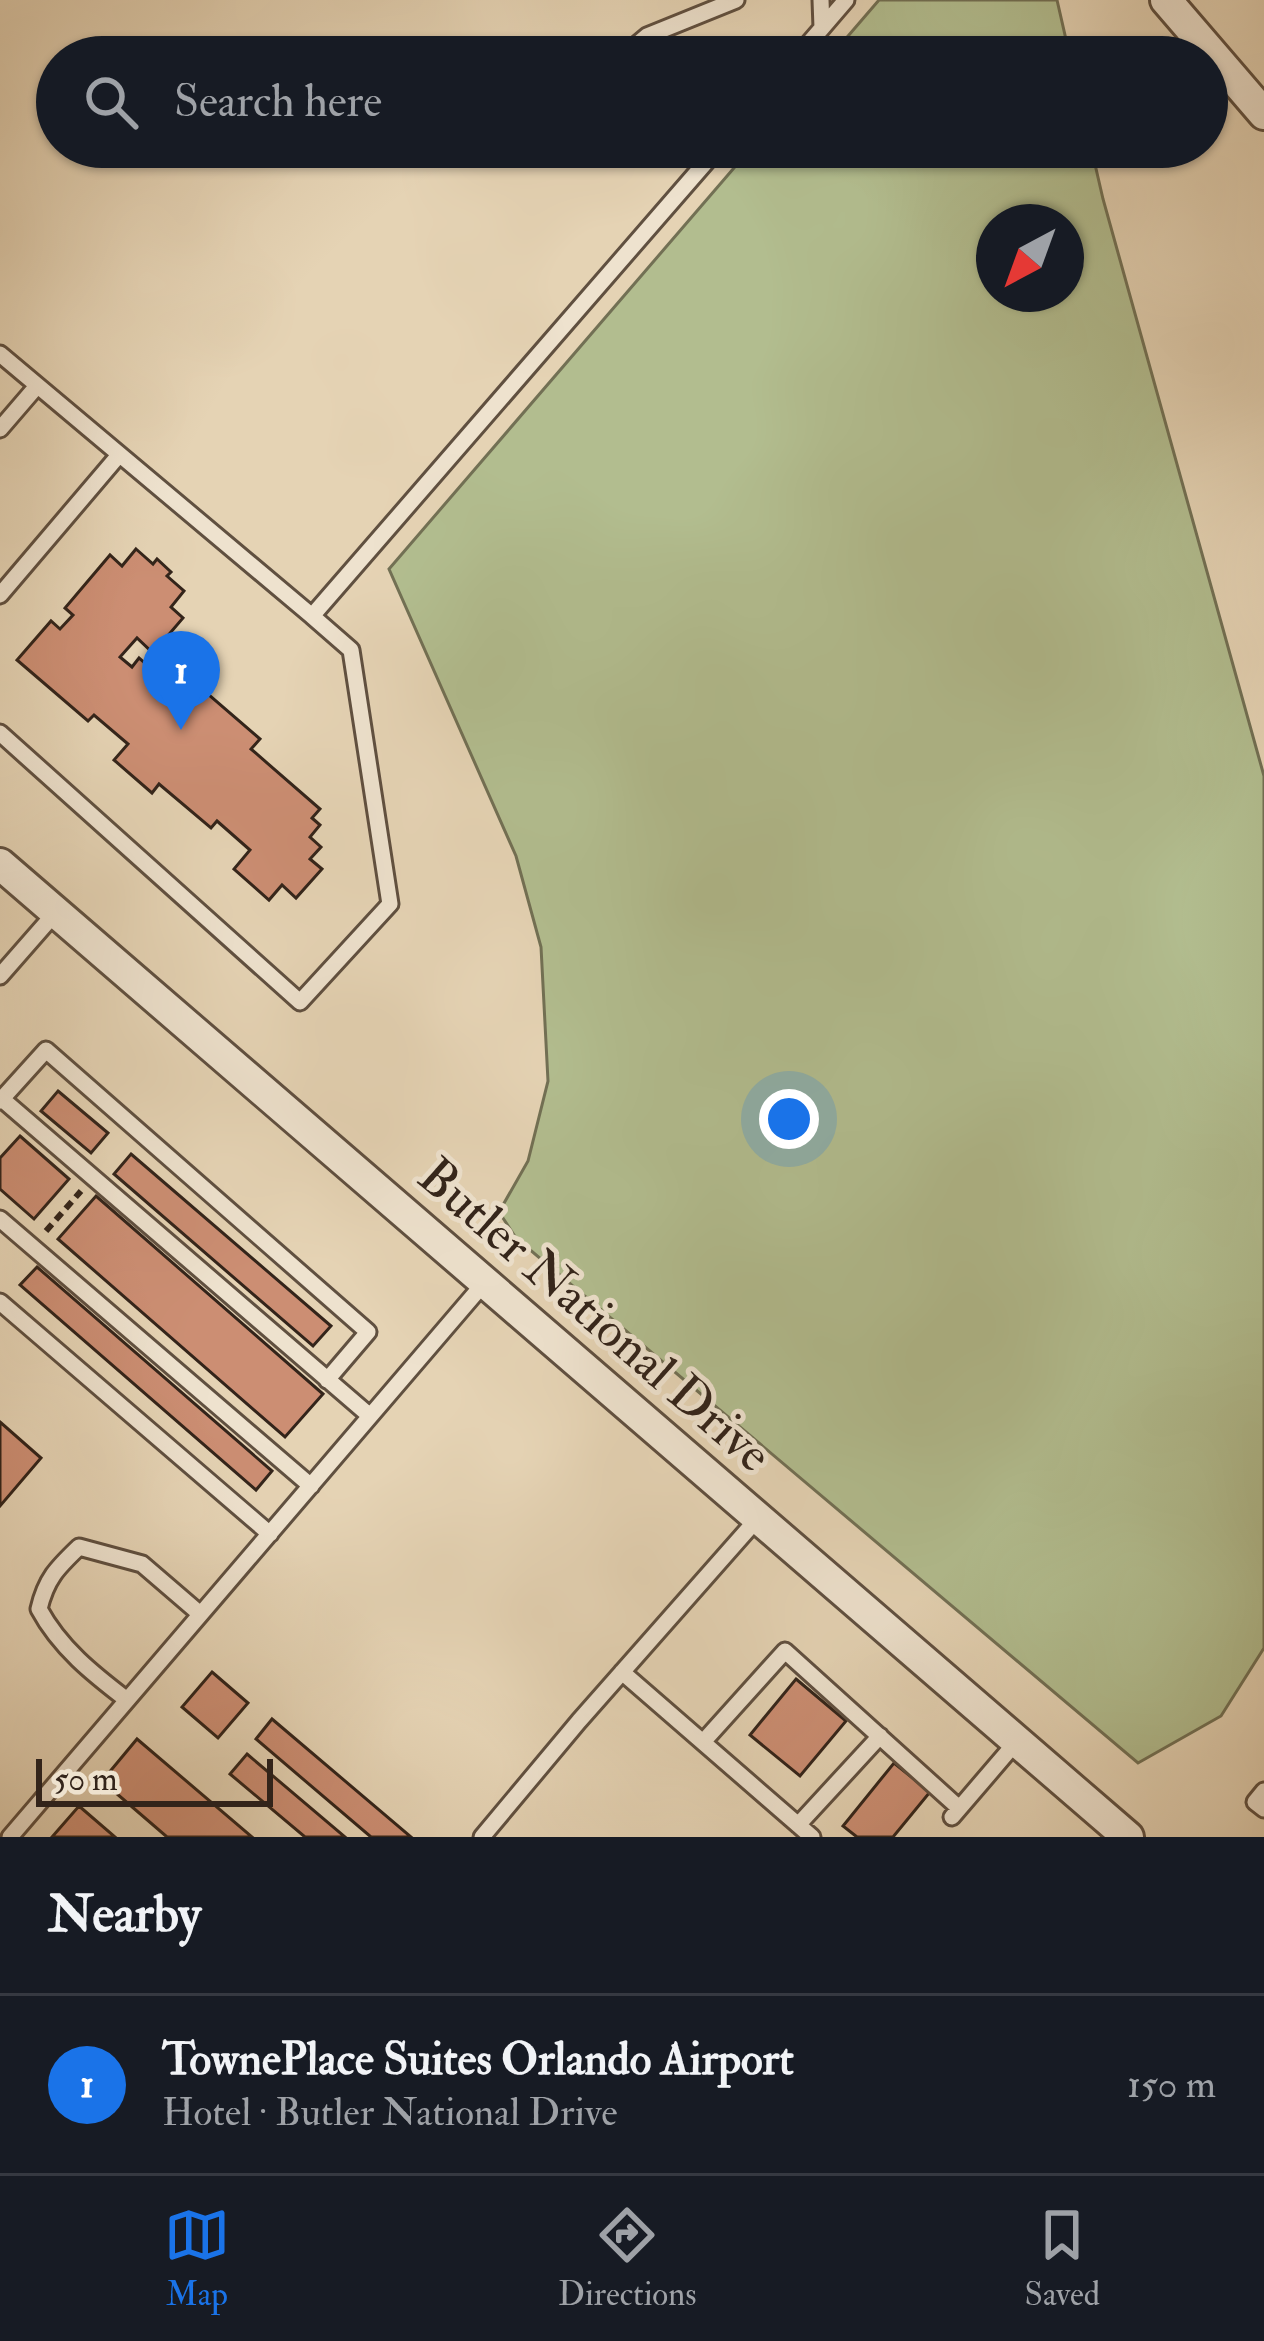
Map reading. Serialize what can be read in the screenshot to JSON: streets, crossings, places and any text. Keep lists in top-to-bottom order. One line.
{"streets":{"street":["Butler National Drive"]},"scale_bar":"50 m","north":"bottom left","page":{"search":"Search here","pins":"1","scale":"50 m","heading":"Nearby","list":[{"mark":"1","name":"TownePlace Suites Orlando Airport","note":"Hotel · Butler National Drive","value":"150 m"}],"nav":["Map","Directions","Saved"]}}
